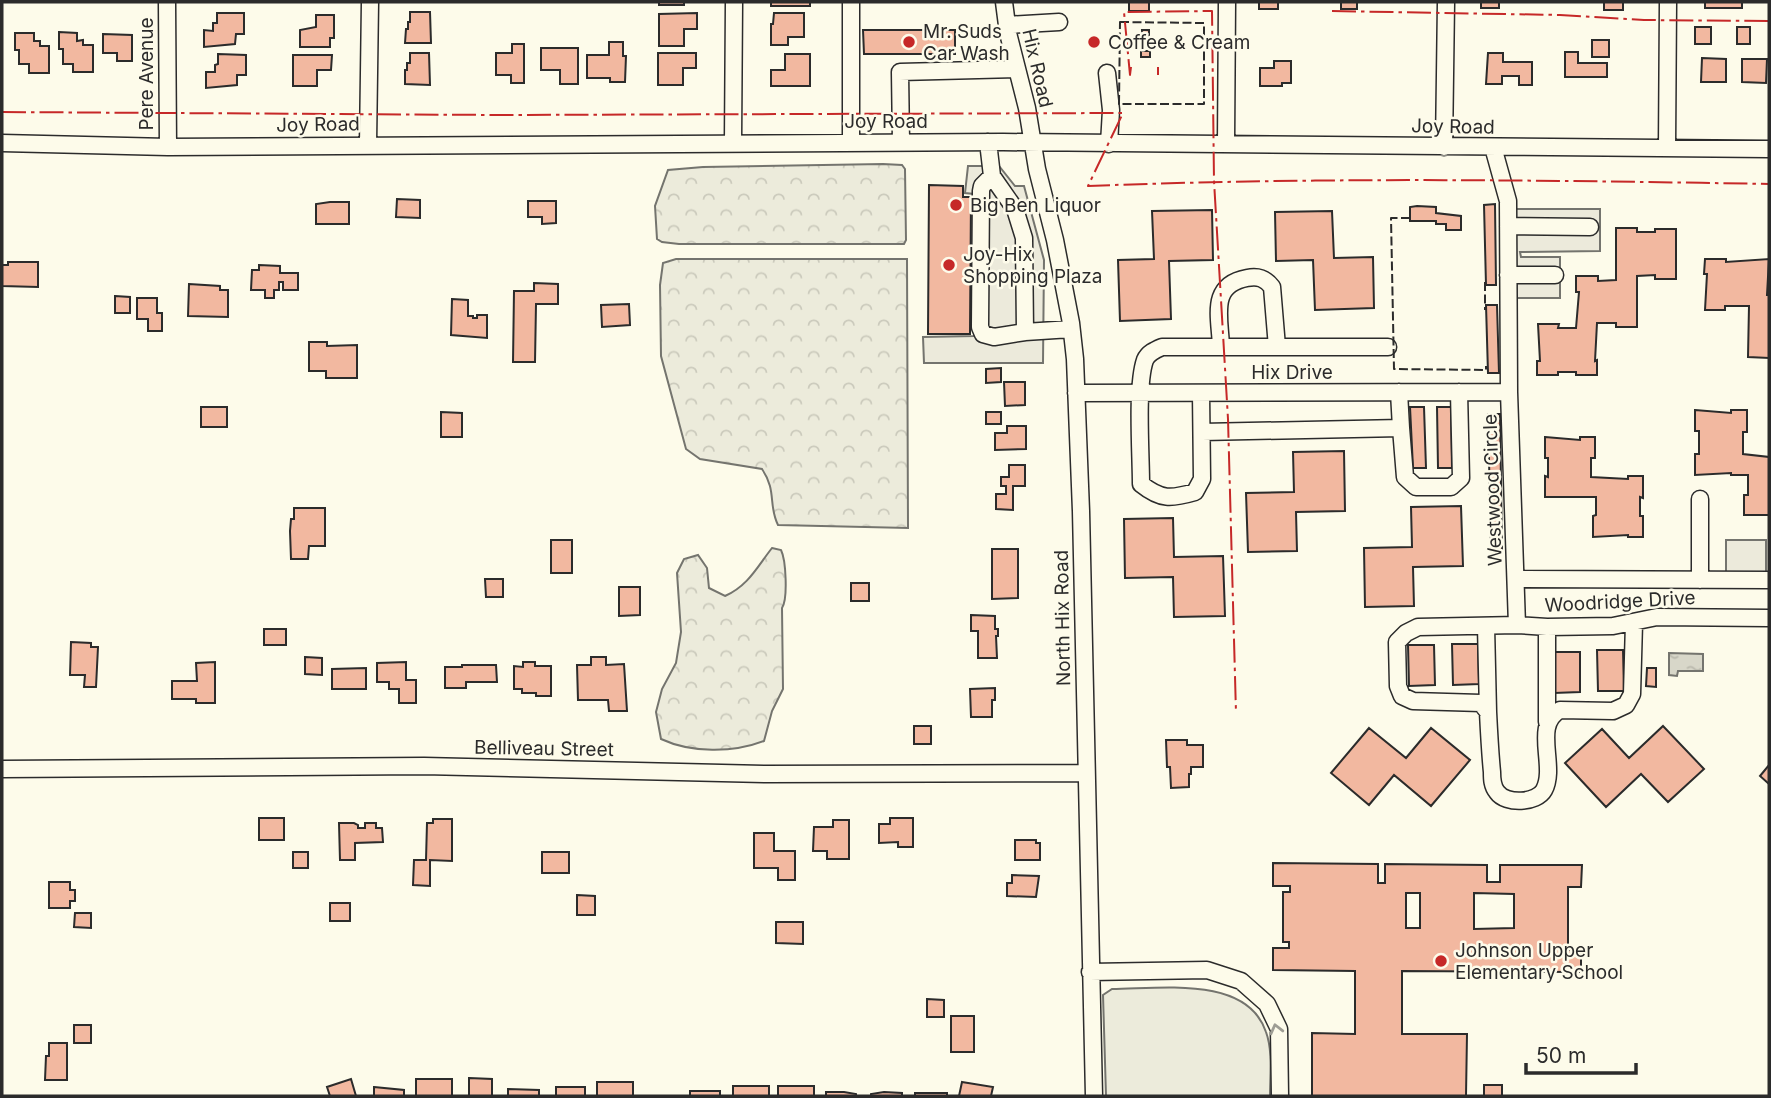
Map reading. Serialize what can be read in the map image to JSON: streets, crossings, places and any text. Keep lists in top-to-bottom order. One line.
{"streets":{"street":["Hix Road","Pere Avenue","Joy Road","Hix Drive","Westwood Circle","Woodridge Drive","North Hix Road","Belliveau Street"]},"crossings":[["Hix Road","Joy Road"],["Hix Road","North Hix Road"],["Pere Avenue","Joy Road"],["Joy Road","Westwood Circle"],["Joy Road","North Hix Road"],["Hix Drive","Westwood Circle"],["Hix Drive","North Hix Road"],["Westwood Circle","Woodridge Drive"],["North Hix Road","Belliveau Street"]],"places":["Mr. Suds Car Wash","Coffee & Cream","Big Ben Liquor","Joy-Hix Shopping Plaza","Johnson Upper Elementary School"],"scale_bar":"50 m"}
